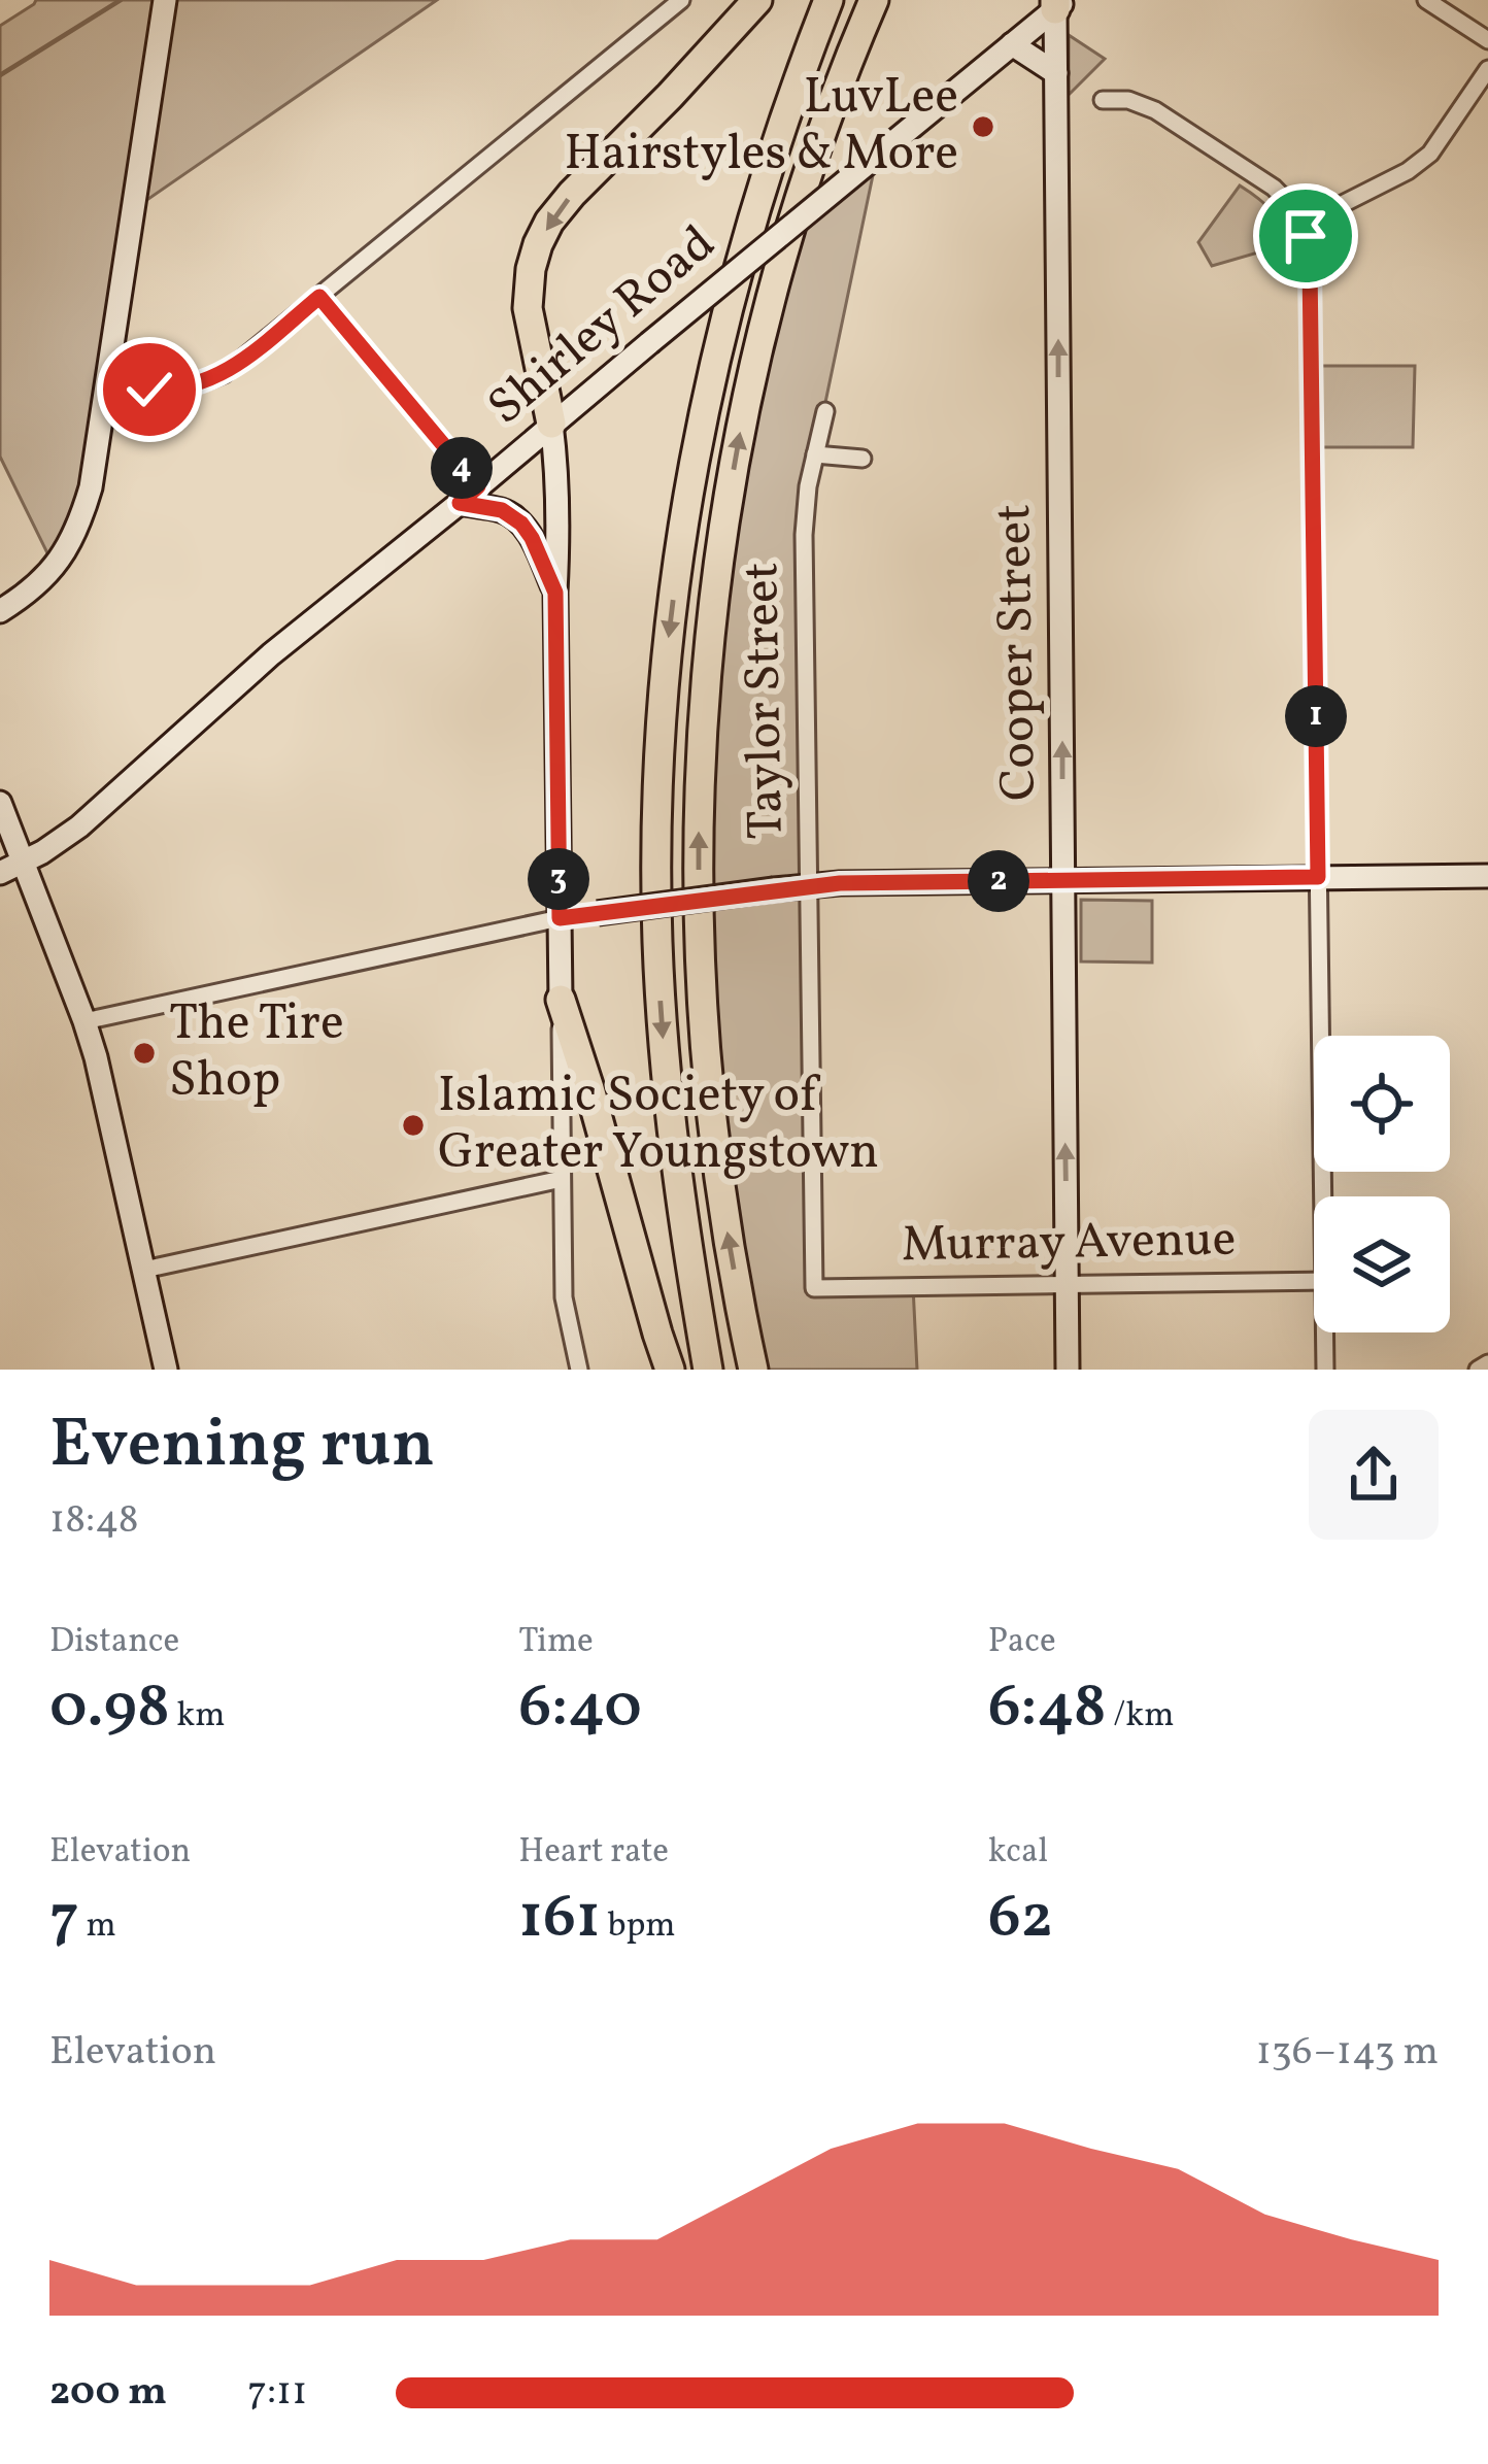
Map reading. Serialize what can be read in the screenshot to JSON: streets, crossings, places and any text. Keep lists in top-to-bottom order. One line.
{"streets":{"street":["Shirley Road","Cooper Street","Taylor Street","Murray Avenue"]},"crossings":[["Shirley Road","Cooper Street"],["Cooper Street","Murray Avenue"],["Taylor Street","Murray Avenue"]],"one_way":["Cooper Street"],"places":["LuvLee Hairstyles & More","The Tire Shop","Islamic Society of Greater Youngstown"],"page":{"pins":["4","1","3","2"],"heading":["Evening run","18:48"],"stats":[["Distance","0.98 km"],["Time","6:40"],["Pace","6:48 /km"],["Elevation","7 m"],["Heart rate","161 bpm"],["kcal","62"]],"chart":["Elevation","136–143 m"],"list":[{"name":"200 m","note":"7:11"}]}}
